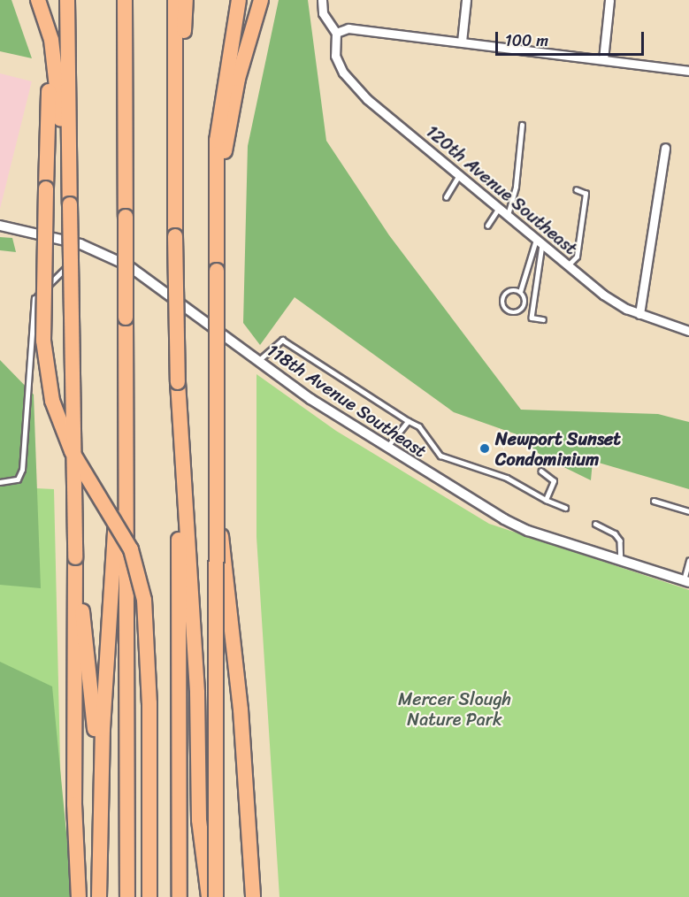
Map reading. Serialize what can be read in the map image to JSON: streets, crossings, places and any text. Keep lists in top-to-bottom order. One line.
{"streets":{"street":["120th Avenue Southeast","118th Avenue Southeast"]},"parks":["Mercer Slough Nature Park"],"places":["Newport Sunset Condominium"],"scale_bar":"100 m"}
